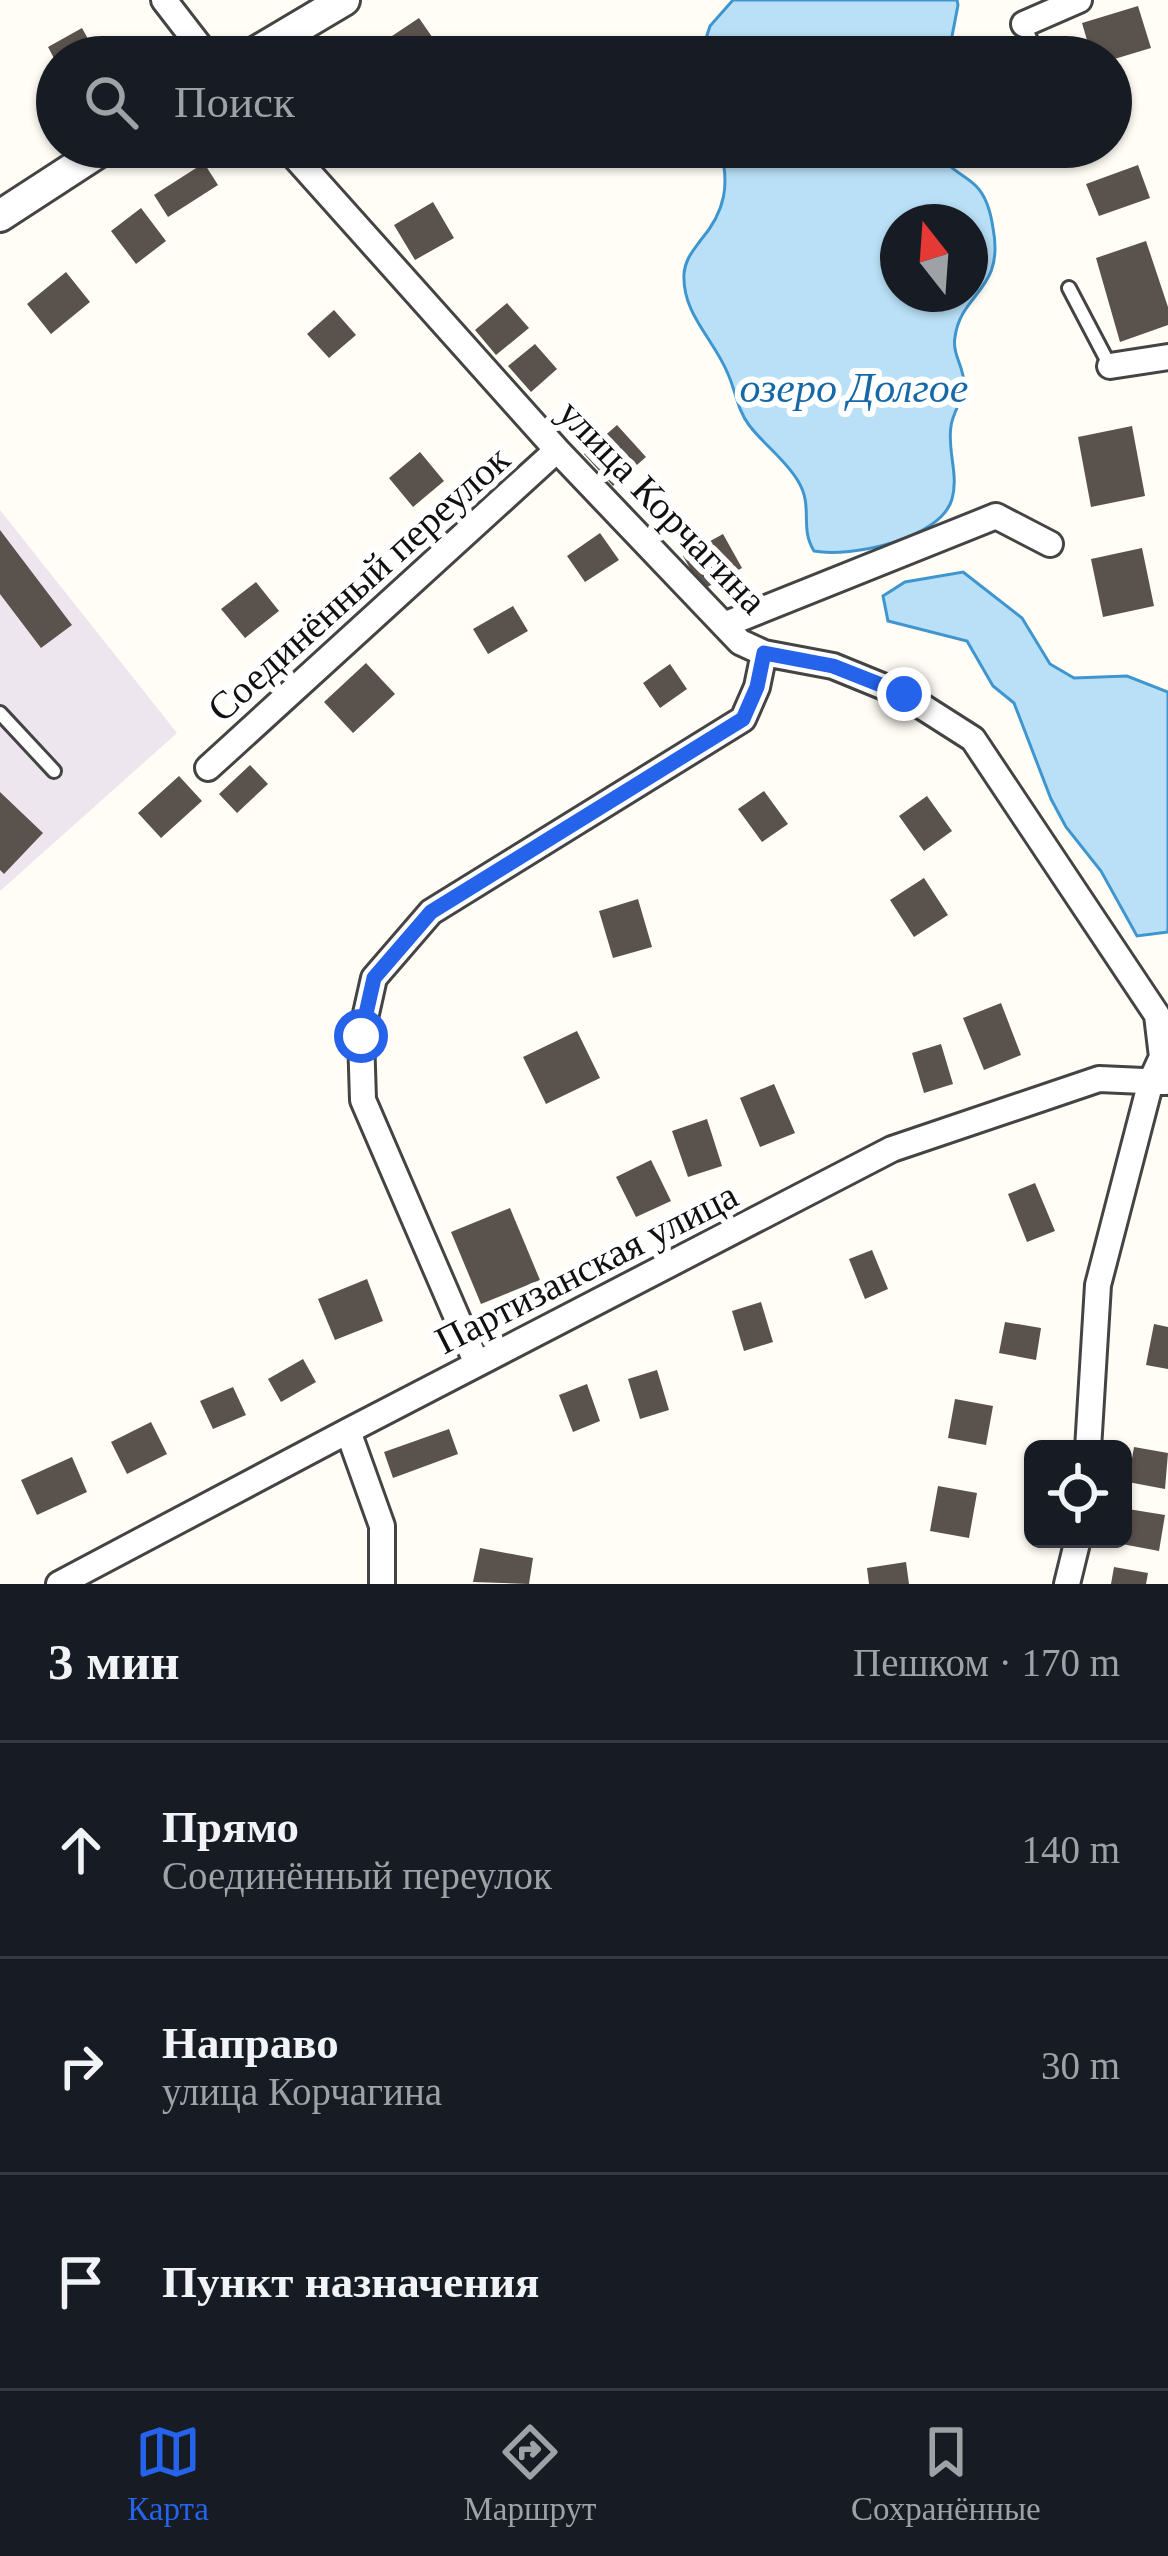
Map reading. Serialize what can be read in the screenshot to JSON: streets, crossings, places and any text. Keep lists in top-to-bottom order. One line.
{"streets":{"street":["улица Корчагина","Соединённый переулок","Партизанская улица"]},"crossings":[["улица Корчагина","Соединённый переулок"],["улица Корчагина","Партизанская улица"]],"water":["озеро Долгое"],"north":"top","page":{"search":"Поиск","heading":["3 мин","Пешком · 170 m"],"list":[["Прямо","Соединённый переулок","140 m"],["Направо","улица Корчагина","30 m"],"Пункт назначения"],"nav":["Карта","Маршрут","Сохранённые"]}}
